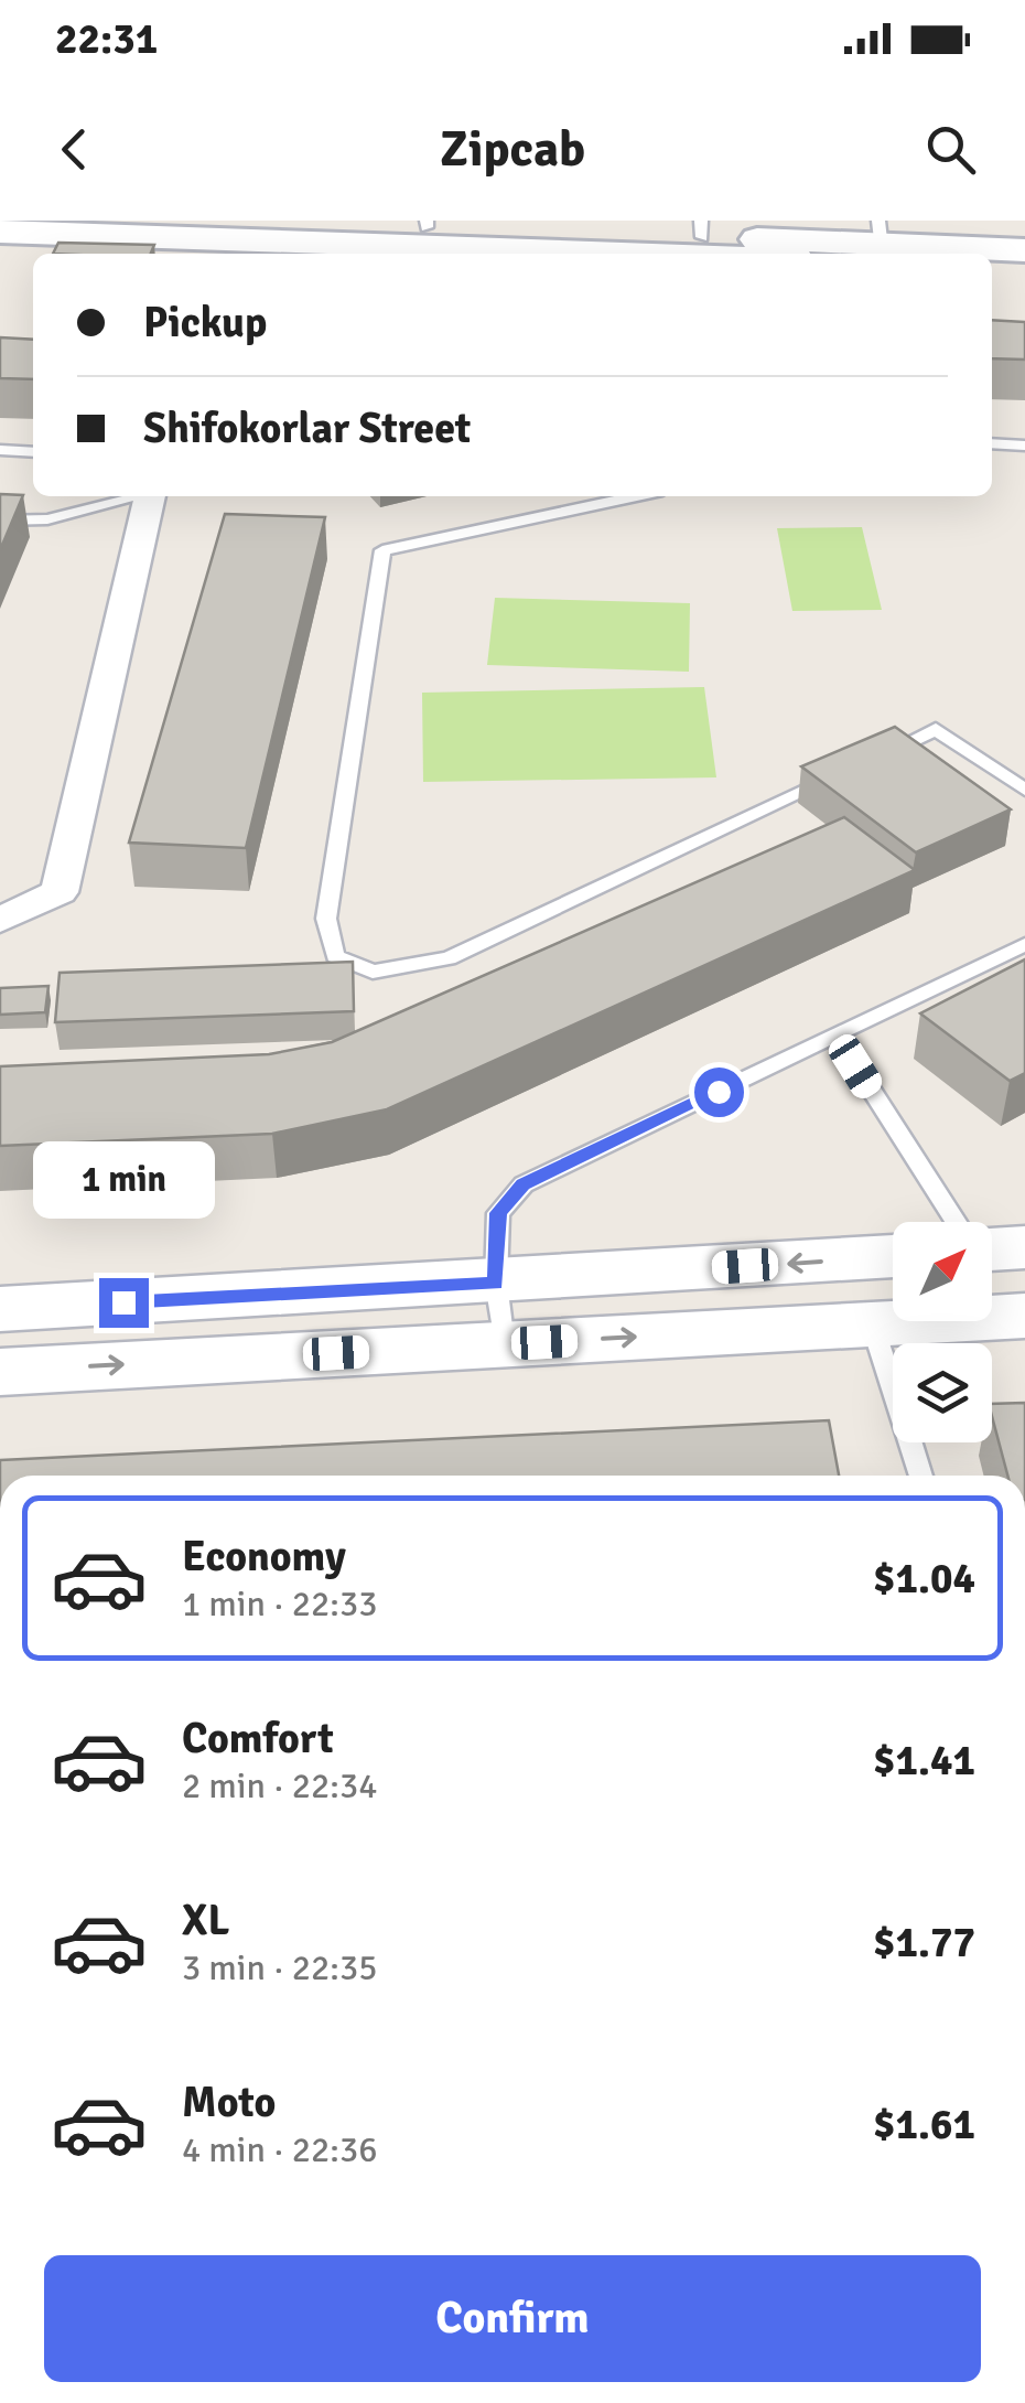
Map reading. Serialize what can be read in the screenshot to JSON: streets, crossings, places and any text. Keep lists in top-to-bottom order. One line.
{"north":"top right","page":{"status":"22:31","header":"Zipcab","banner":["Pickup","Shifokorlar Street"],"bubble":"1 min","list":[{"name":"Economy","note":"1 min · 22:33","value":"$1.04"},{"name":"Comfort","note":"2 min · 22:34","value":"$1.41"},{"name":"XL","note":"3 min · 22:35","value":"$1.77"},{"name":"Moto","note":"4 min · 22:36","value":"$1.61"}],"buttons":"Confirm"}}
